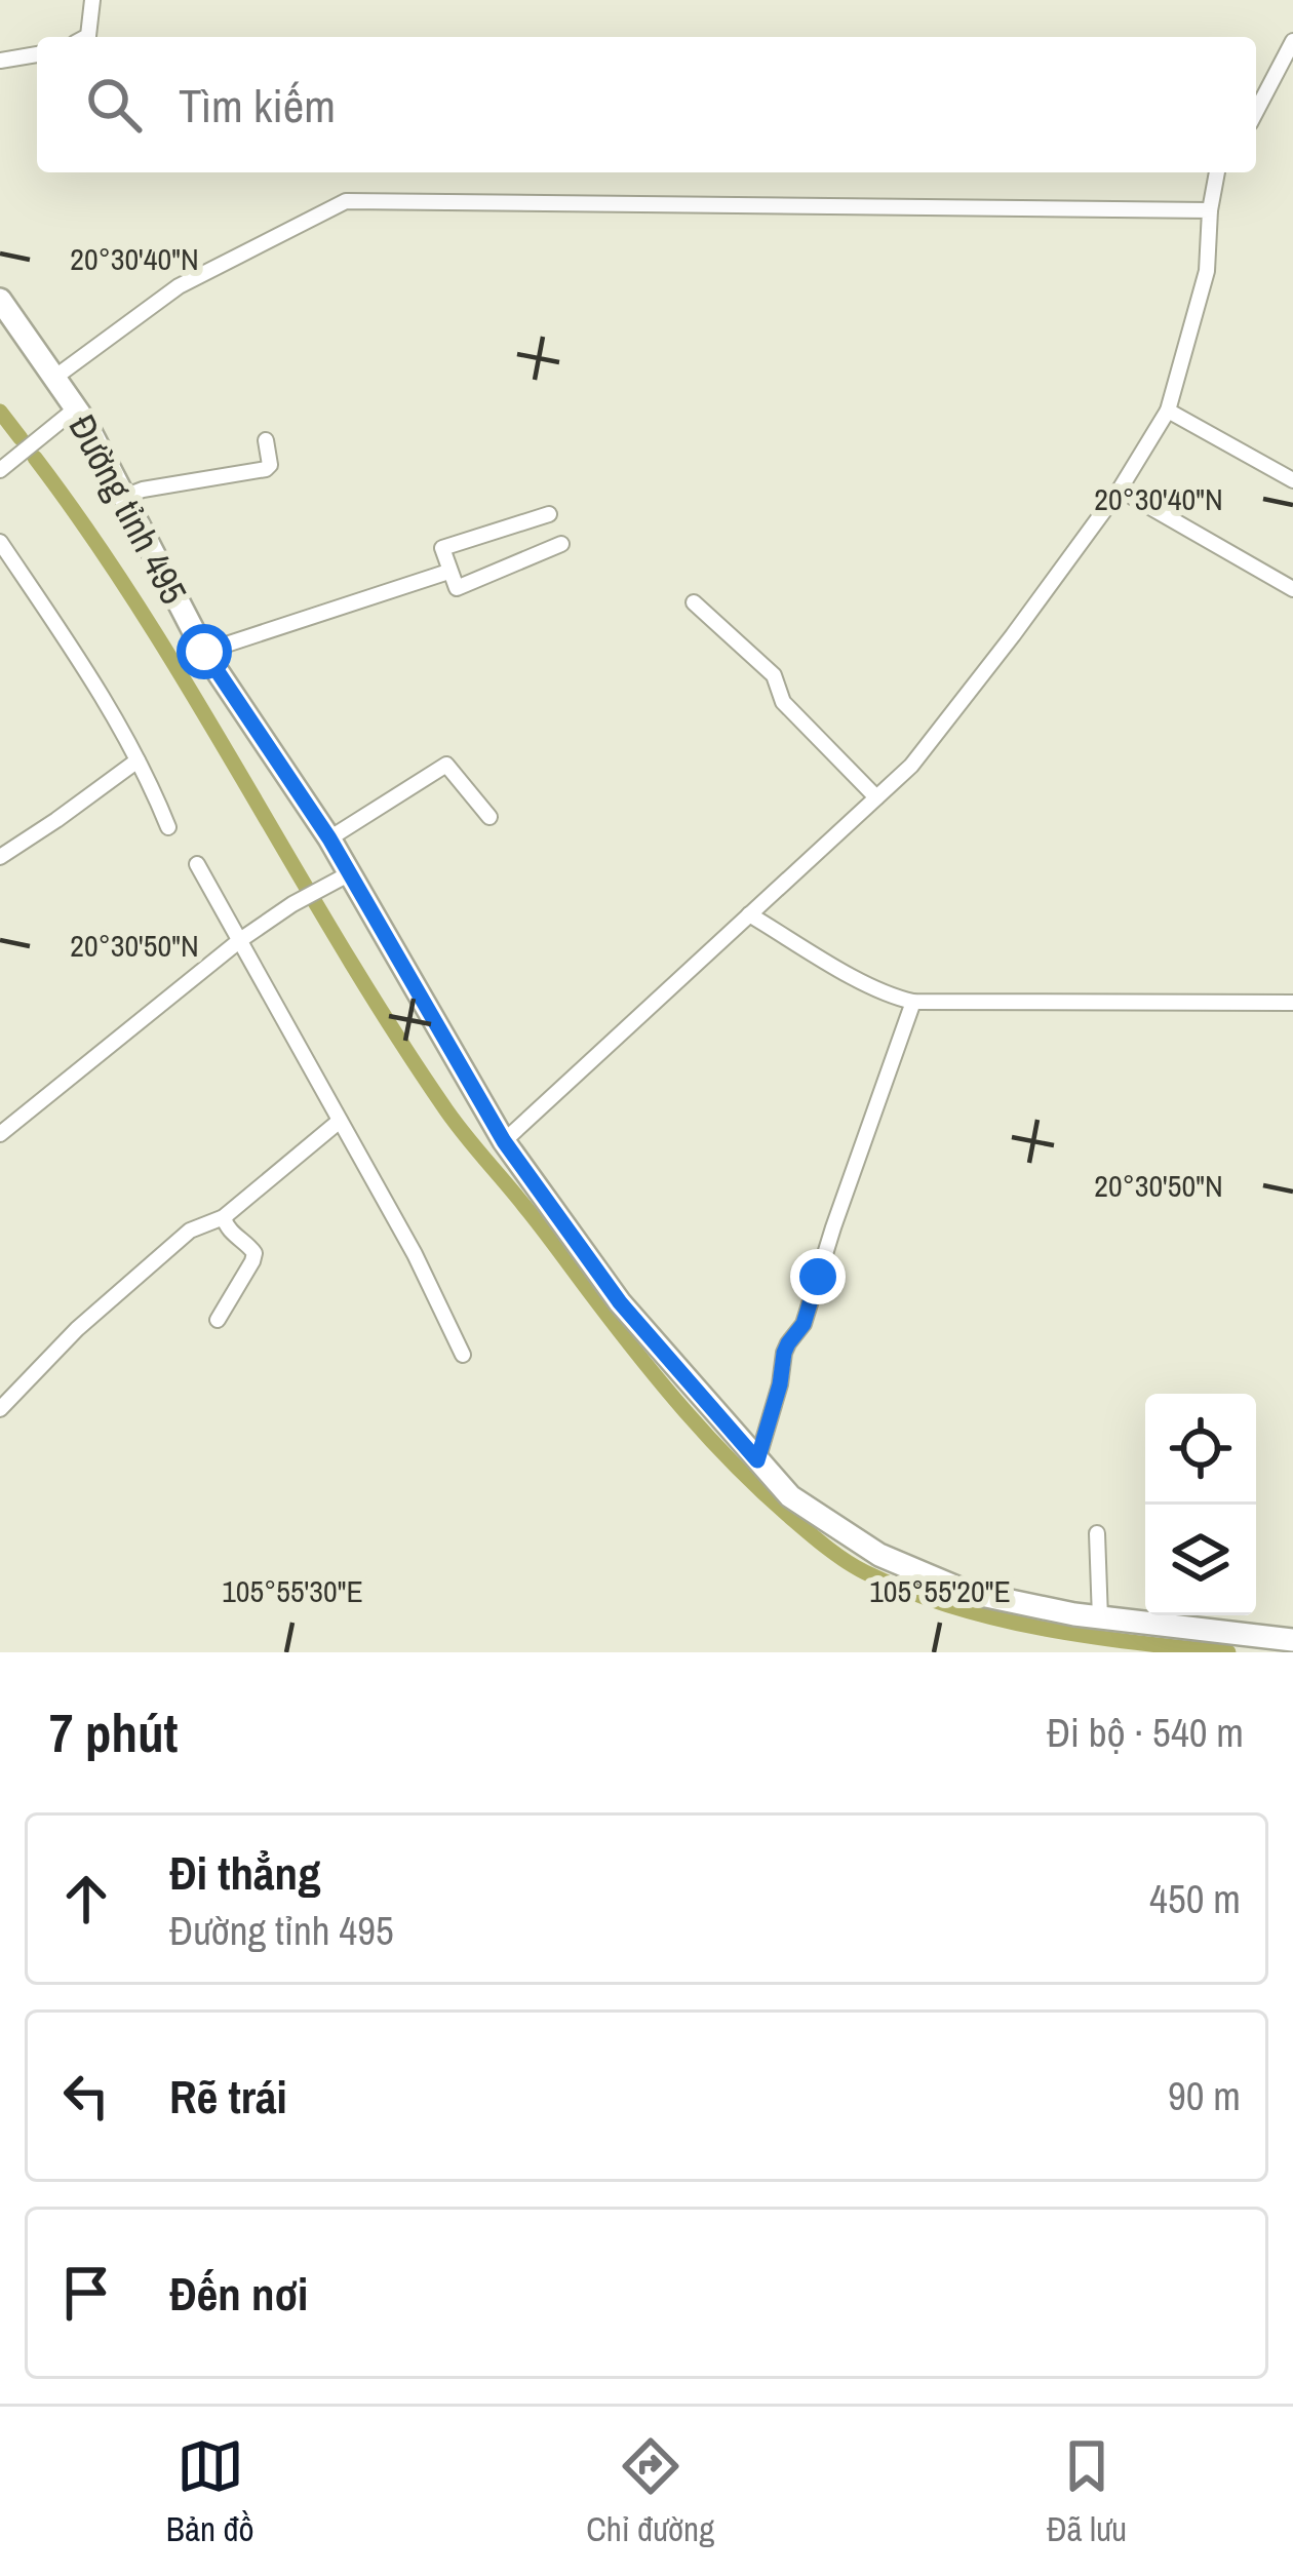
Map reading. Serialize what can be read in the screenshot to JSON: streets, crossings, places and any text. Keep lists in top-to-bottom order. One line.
{"streets":{"main road":["Đường tỉnh 495"]},"page":{"search":"Tìm kiếm","heading":["7 phút","Đi bộ · 540 m"],"list":[["Đi thẳng","Đường tỉnh 495","450 m"],["Rẽ trái","90 m"],"Đến nơi"],"nav":["Bản đồ","Chỉ đường","Đã lưu"]},"coordinates":["20°30'40\"N","20°30'50\"N","105°55'30\"E","105°55'20\"E"]}
